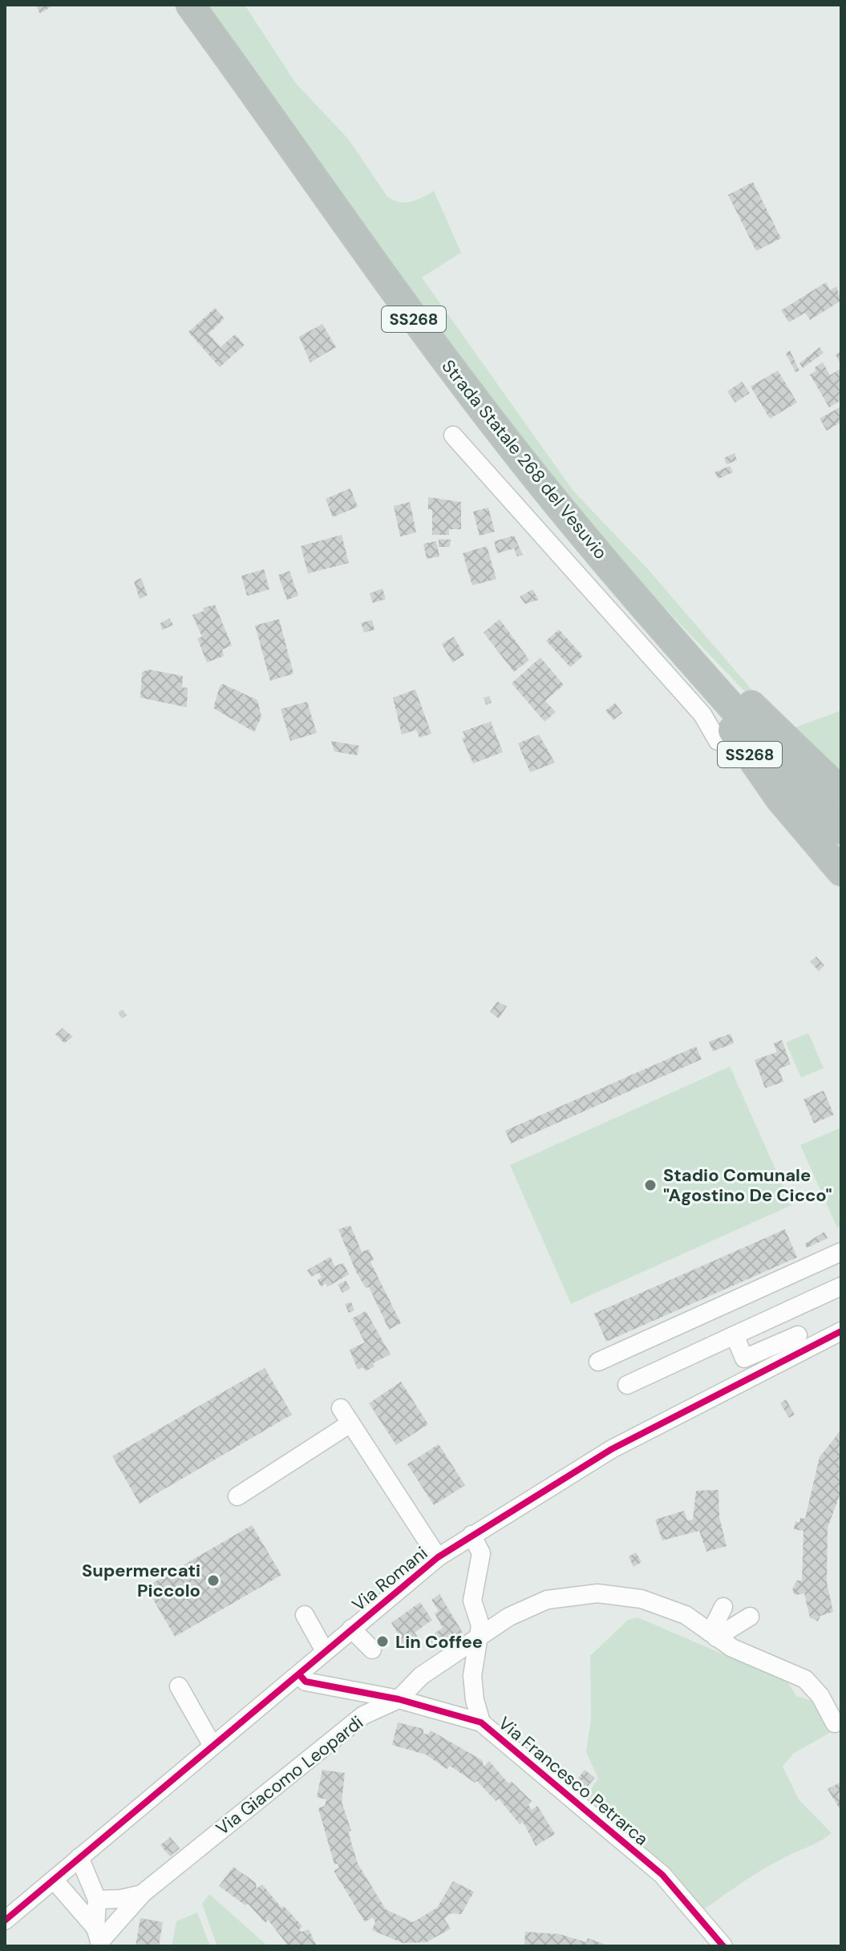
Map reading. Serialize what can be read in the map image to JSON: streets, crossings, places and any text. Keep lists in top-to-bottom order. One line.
{"streets":{"highway":["SS268","Strada Statale 268 del Vesuvio"],"street":["Via Romani","Via Giacomo Leopardi","Via Francesco Petrarca"]},"crossings":[["SS268","Strada Statale 268 del Vesuvio"],["Via Romani","Via Francesco Petrarca"],["Via Giacomo Leopardi","Via Francesco Petrarca"]],"places":["Stadio Comunale \"Agostino De Cicco\"","Supermercati Piccolo","Lin Coffee"]}
